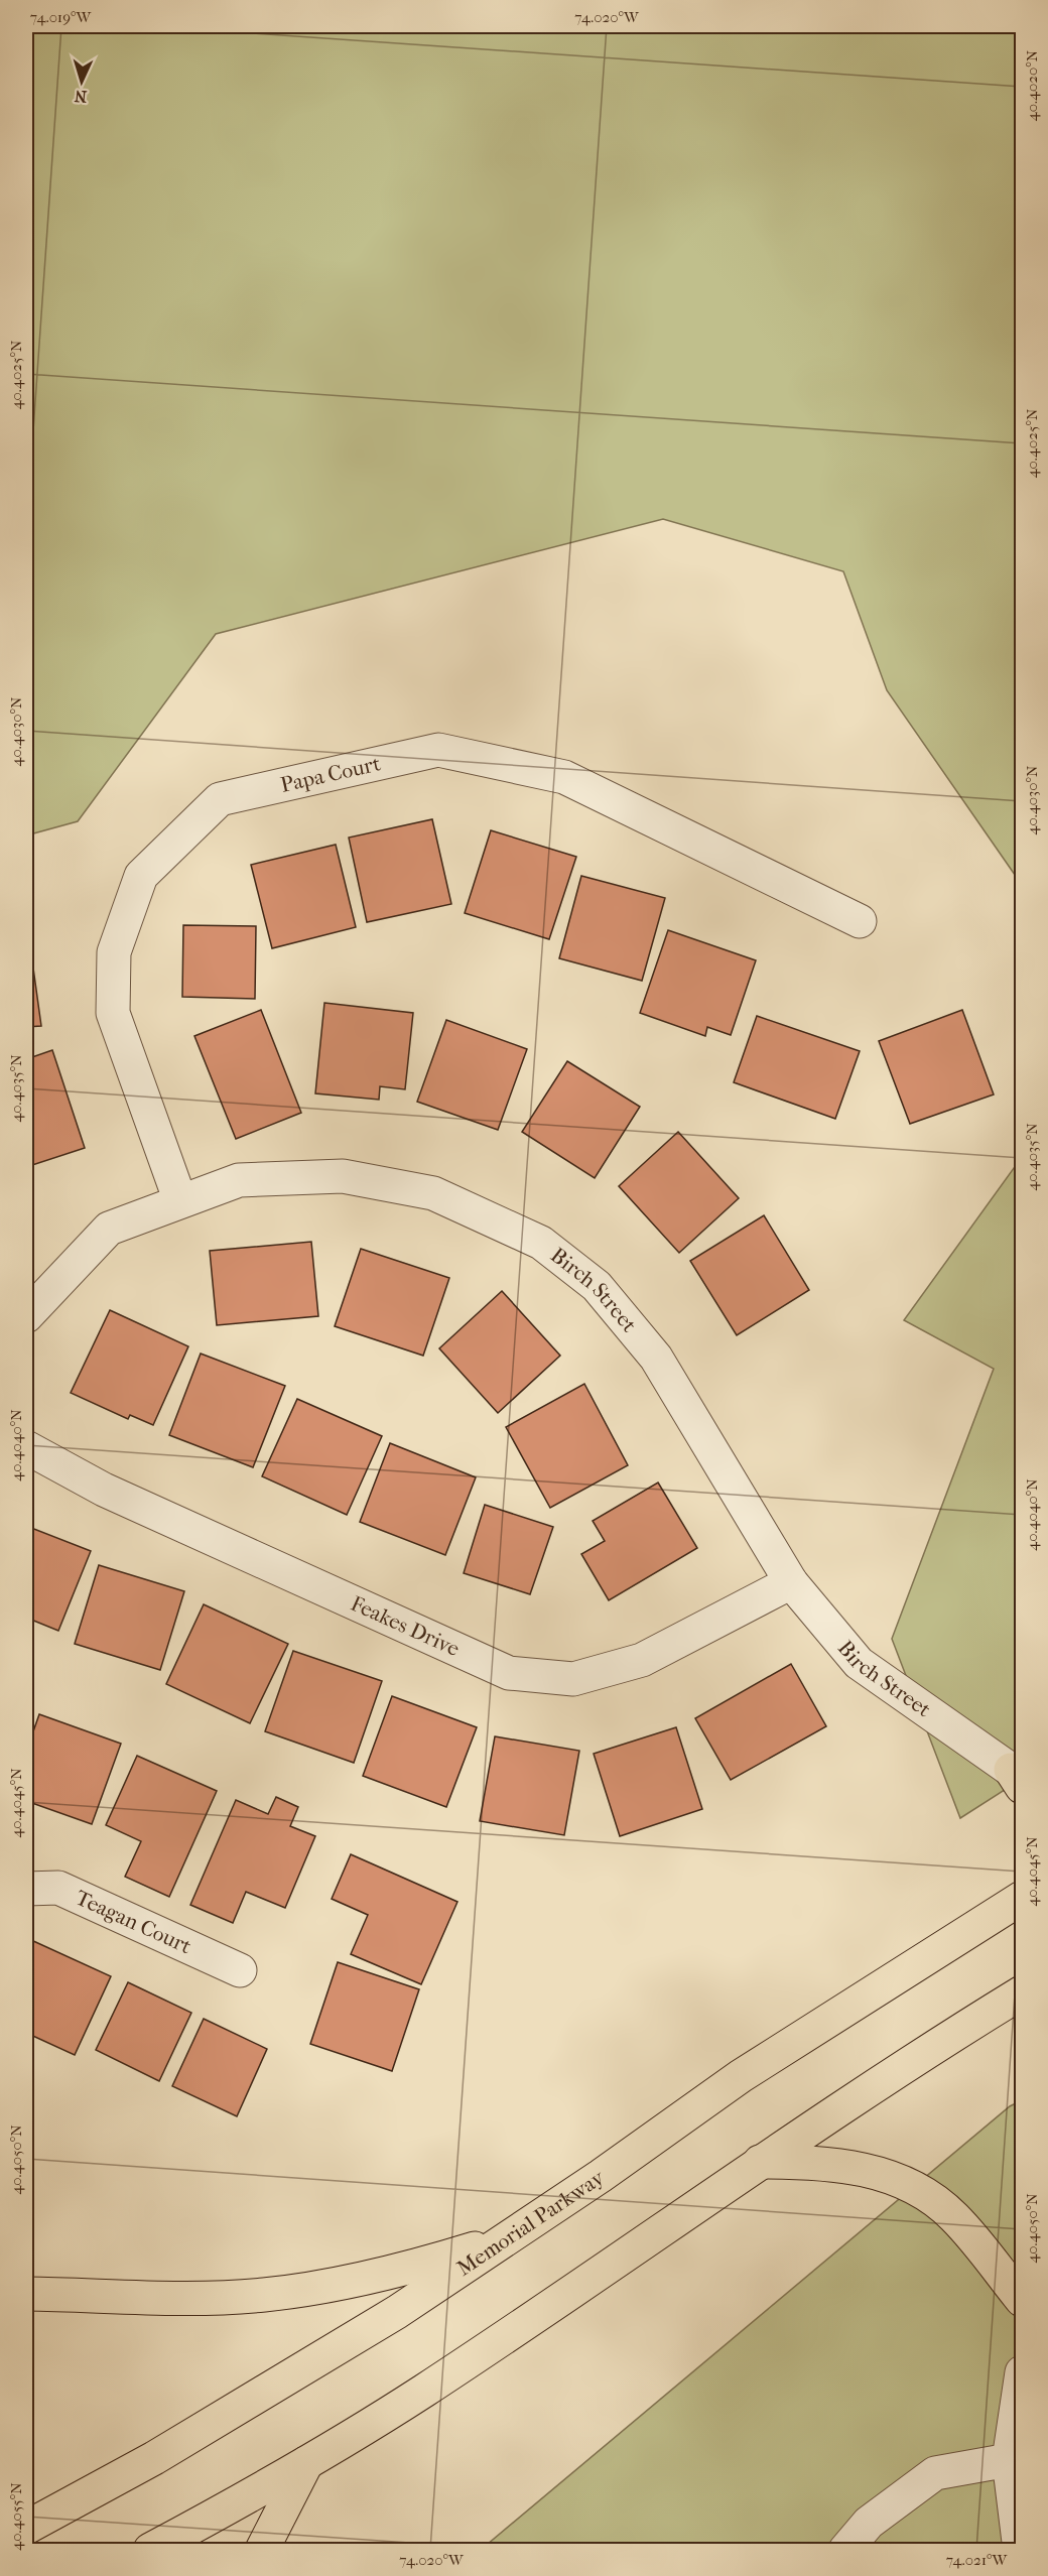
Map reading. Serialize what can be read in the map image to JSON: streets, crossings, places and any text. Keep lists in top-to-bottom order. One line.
{"streets":{"highway":["Memorial Parkway"],"street":["Papa Court","Birch Street","Feakes Drive","Teagan Court"]},"crossings":[["Papa Court","Birch Street"],["Birch Street","Feakes Drive"]],"north":"bottom","coordinates":["74.019°W","74.020°W","40.4020°N","40.4025°N","40.4030°N","40.4035°N","40.4040°N","40.4045°N","40.4050°N","40.4055°N","74.021°W"]}
